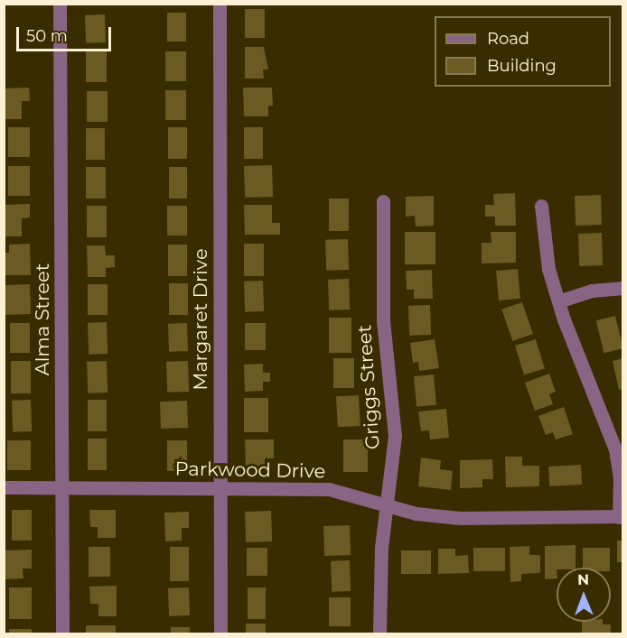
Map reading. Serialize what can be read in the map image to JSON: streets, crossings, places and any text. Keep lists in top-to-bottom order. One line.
{"streets":{"street":["Alma Street","Margaret Drive","Griggs Street","Parkwood Drive"]},"crossings":[["Alma Street","Parkwood Drive"],["Margaret Drive","Parkwood Drive"],["Griggs Street","Parkwood Drive"]],"legend":["Road","Building"],"scale_bar":"50 m","north":"top"}
